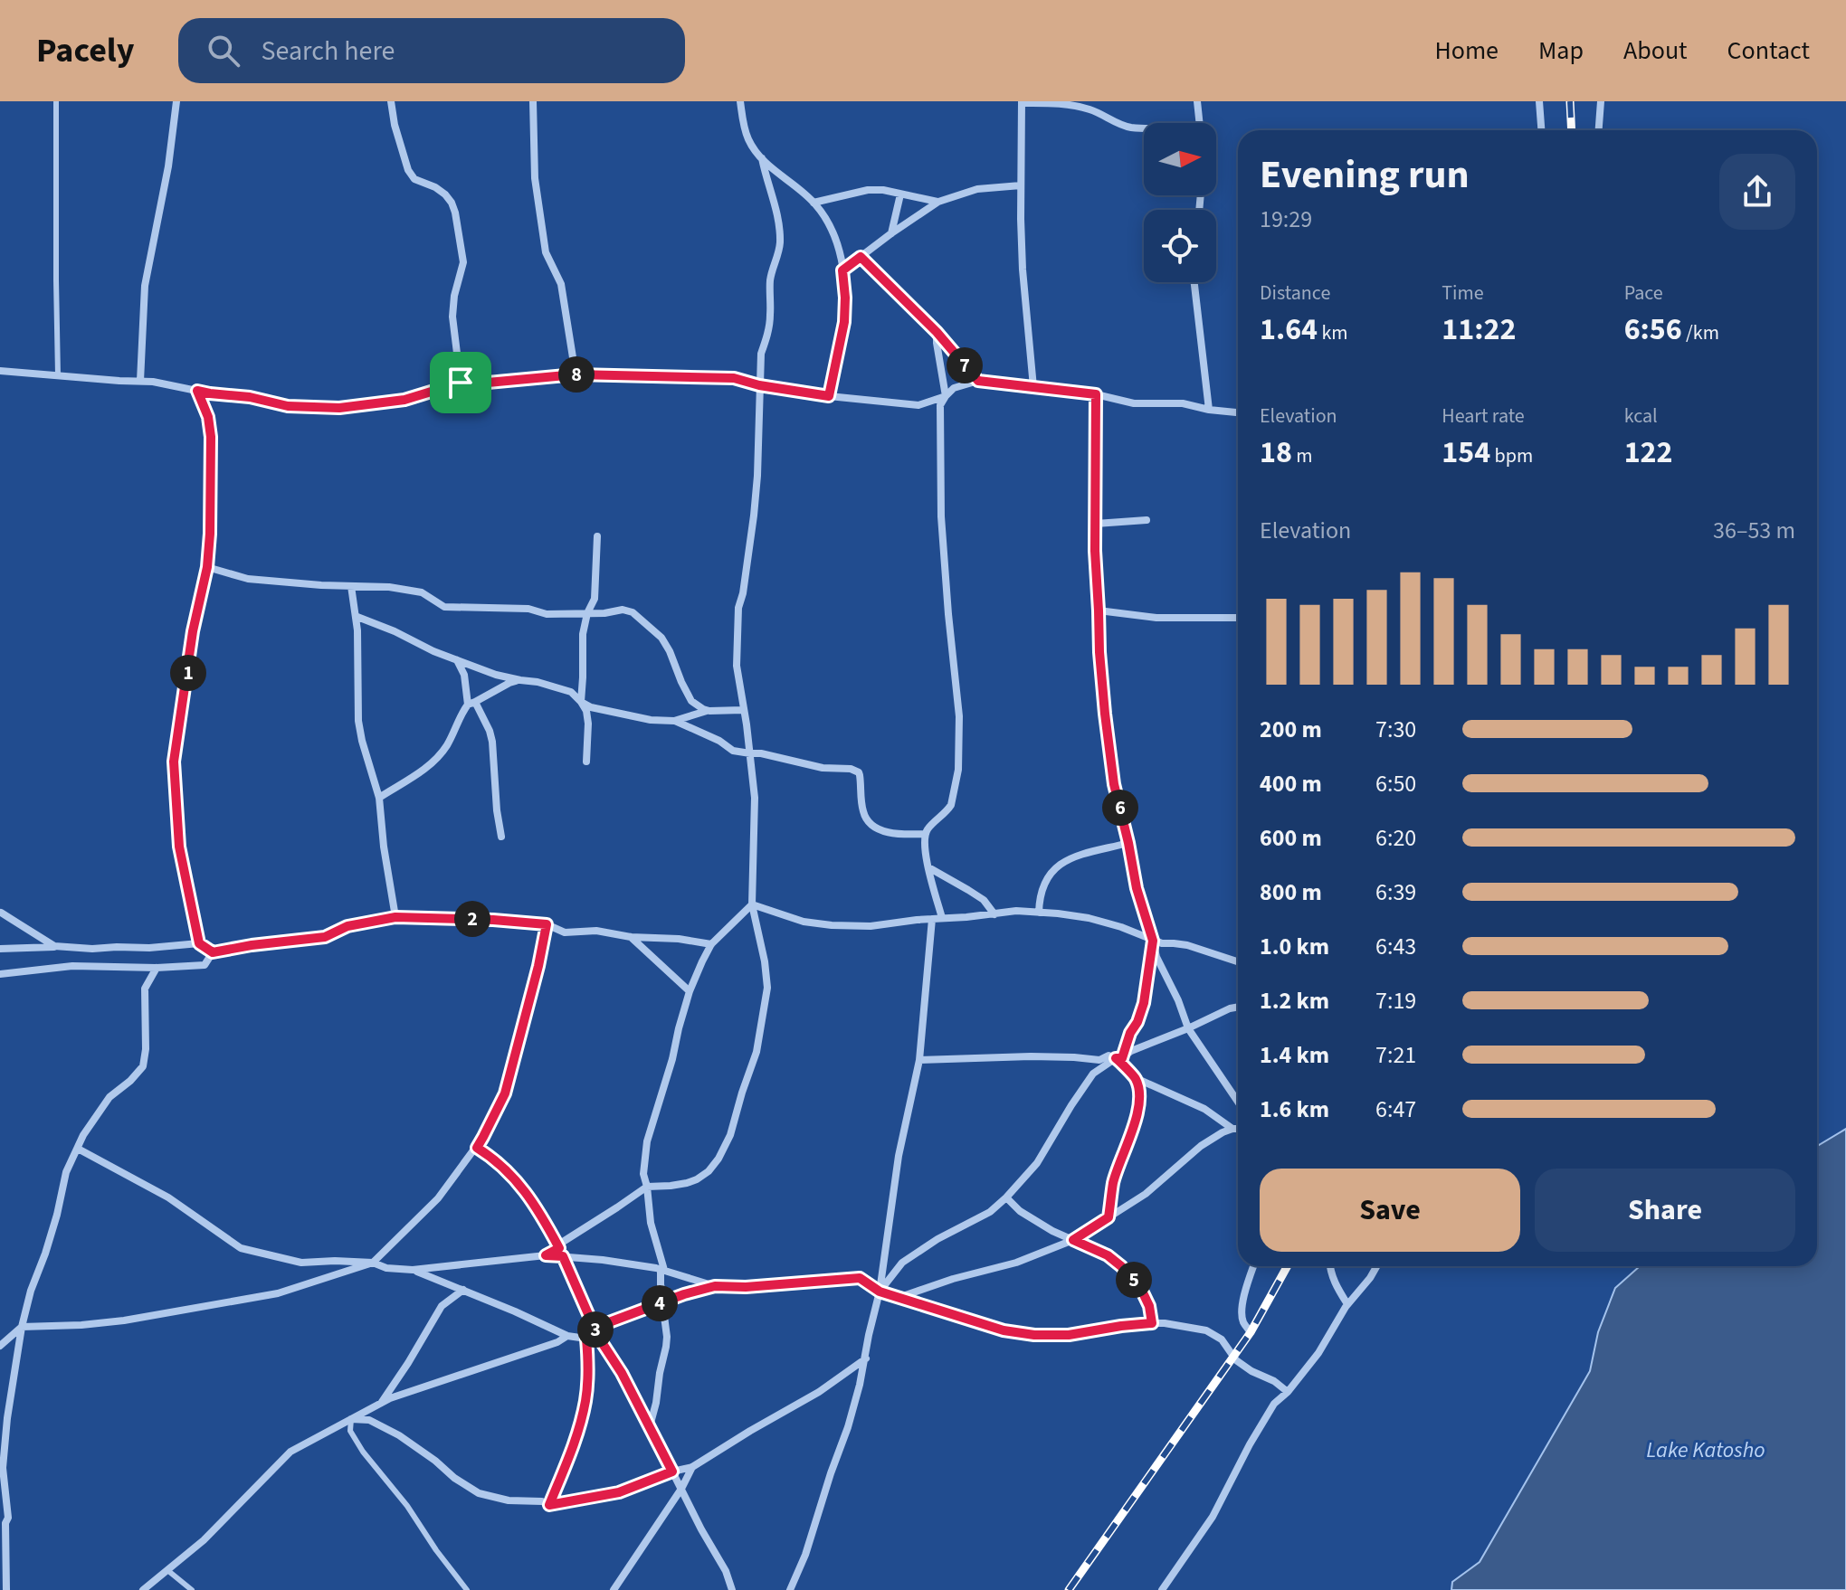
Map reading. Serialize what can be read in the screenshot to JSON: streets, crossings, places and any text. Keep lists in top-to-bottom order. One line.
{"water":["Lake Katosho"],"north":"right","page":{"header":"Pacely","search":"Search here","nav":["Home","Map","About","Contact"],"heading":["Evening run","19:29"],"stats":[["Distance","1.64 km"],["Time","11:22"],["Pace","6:56 /km"],["Elevation","18 m"],["Heart rate","154 bpm"],["kcal","122"]],"pins":["7","8","1","6","2","5","4","3"],"chart":["Elevation","36–53 m"],"list":[{"name":"200 m","note":"7:30"},{"name":"400 m","note":"6:50"},{"name":"600 m","note":"6:20"},{"name":"800 m","note":"6:39"},{"name":"1.0 km","note":"6:43"},{"name":"1.2 km","note":"7:19"},{"name":"1.4 km","note":"7:21"},{"name":"1.6 km","note":"6:47"}],"buttons":["Save","Share"]}}
